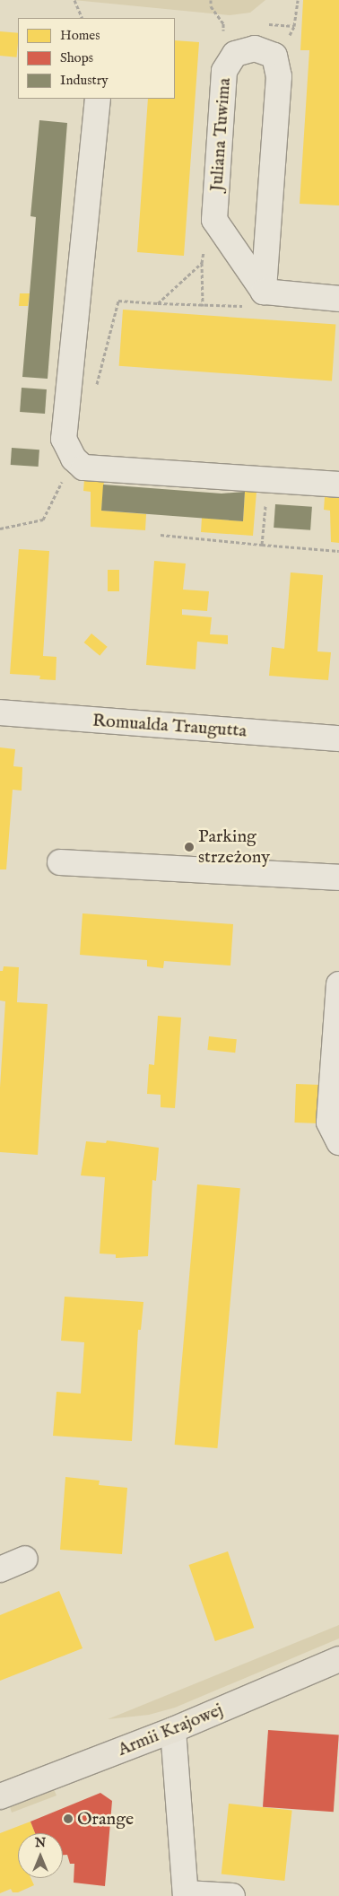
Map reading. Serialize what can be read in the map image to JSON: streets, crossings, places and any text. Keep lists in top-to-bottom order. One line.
{"streets":{"main road":["Armii Krajowej"],"street":["Juliana Tuwima","Romualda Traugutta"]},"places":["Parking strzeżony","Orange"],"legend":["Homes","Shops","Industry"],"north":"top"}
